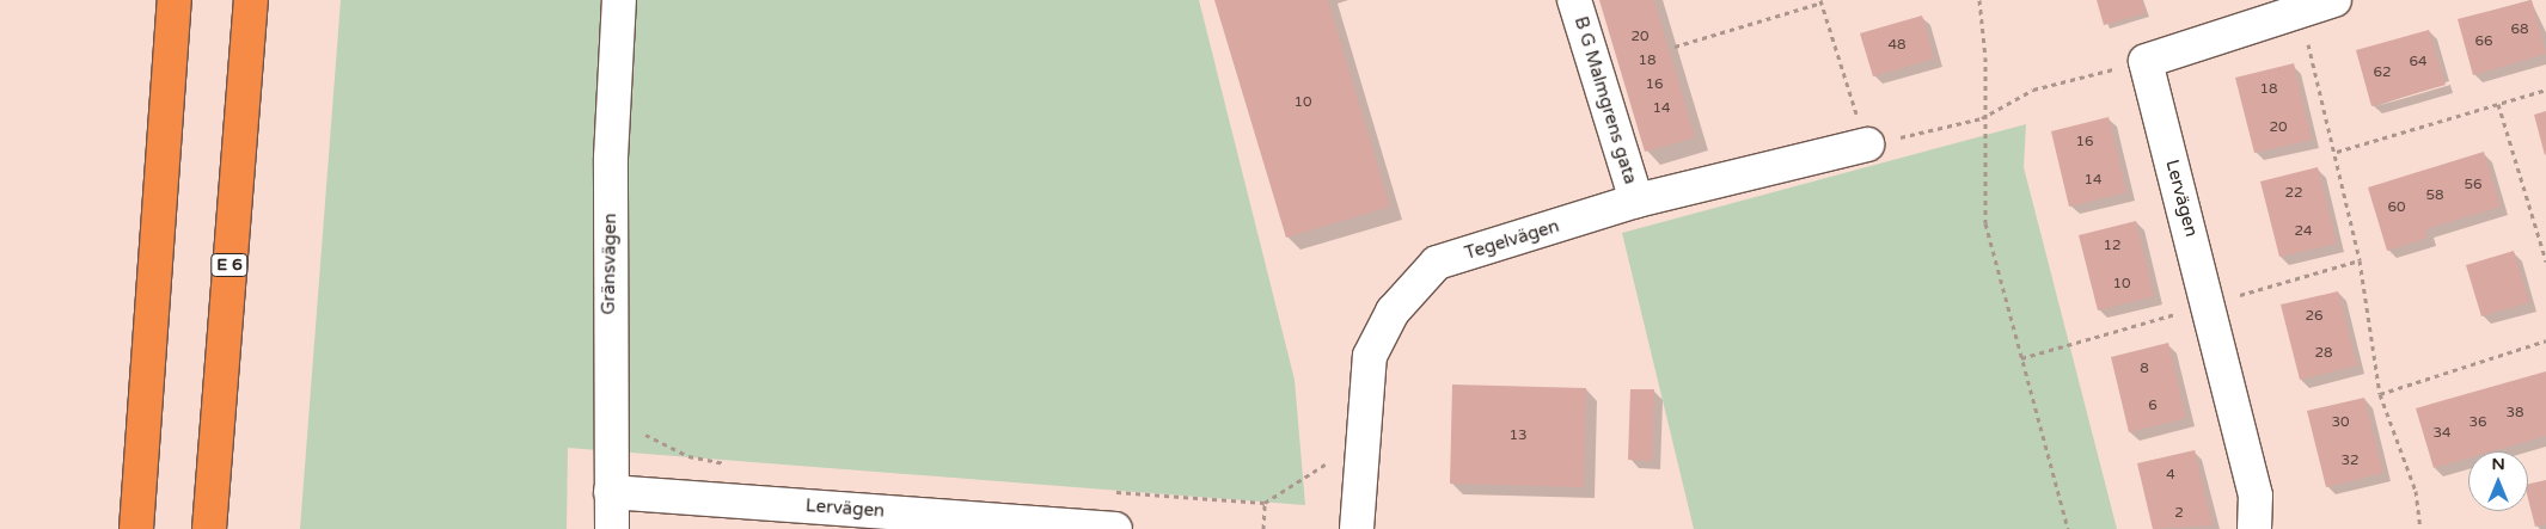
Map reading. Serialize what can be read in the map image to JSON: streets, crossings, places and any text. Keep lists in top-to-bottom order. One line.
{"streets":{"highway":["E 6"],"street":["B G Malmgrens gata","Lervägen","Tegelvägen","Gränsvägen"]},"crossings":[["B G Malmgrens gata","Tegelvägen"],["Lervägen","Gränsvägen"]],"house_numbers":["68","20","66","48","18","64","62","16","18","10","14","20","16","14","56","22","58","60","24","12","10","26","28","8","6","38","30","36","34","13","32","4","2"],"north":"top"}
